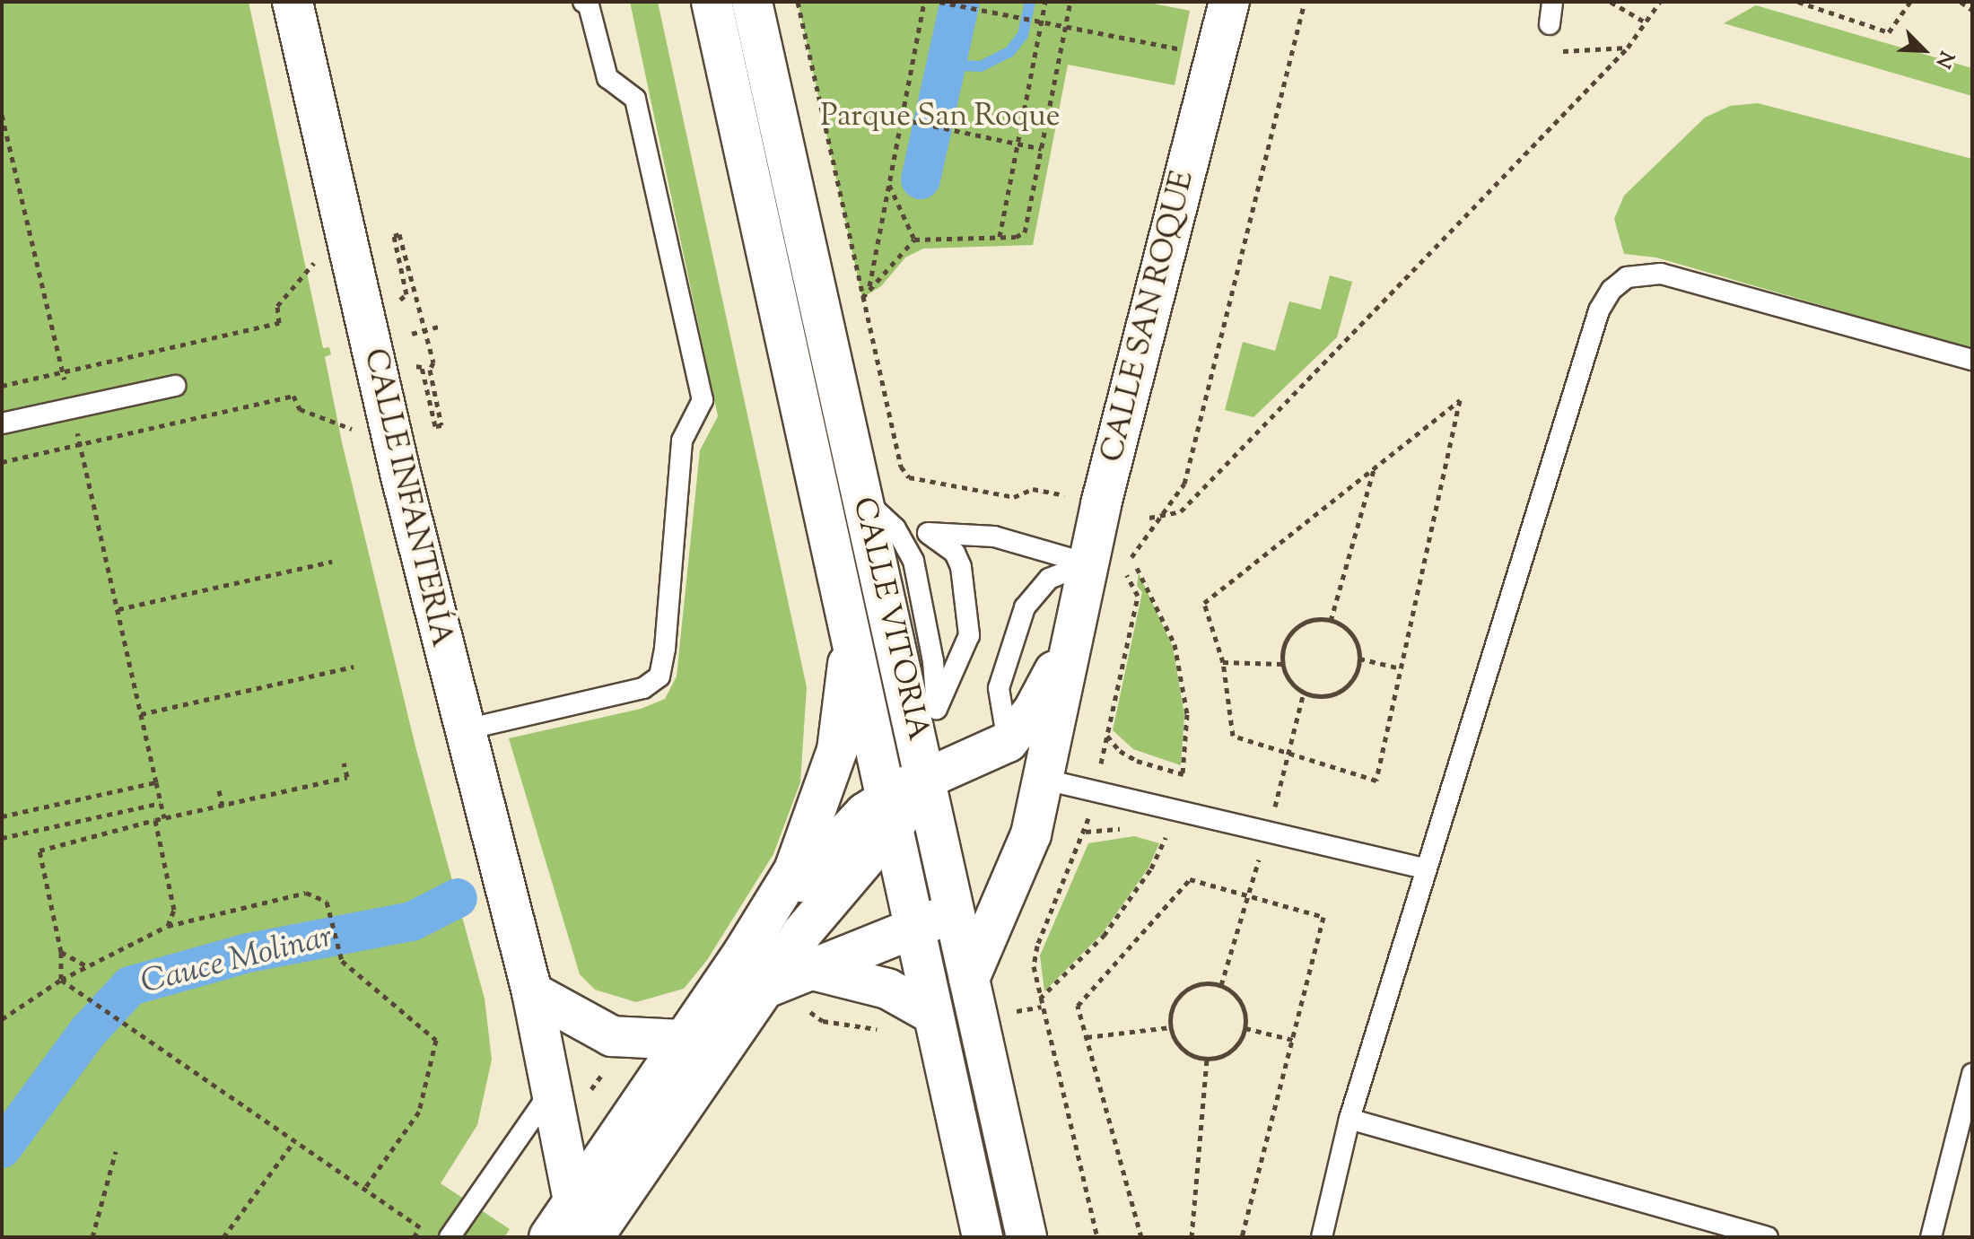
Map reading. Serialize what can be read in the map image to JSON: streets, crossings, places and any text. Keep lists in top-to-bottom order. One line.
{"streets":{"main road":["CALLE SAN ROQUE","CALLE INFANTERÍA","CALLE VITORIA"]},"crossings":[["CALLE SAN ROQUE","CALLE VITORIA"]],"water":["Cauce Molinar"],"parks":["Parque San Roque"],"north":"bottom right"}
